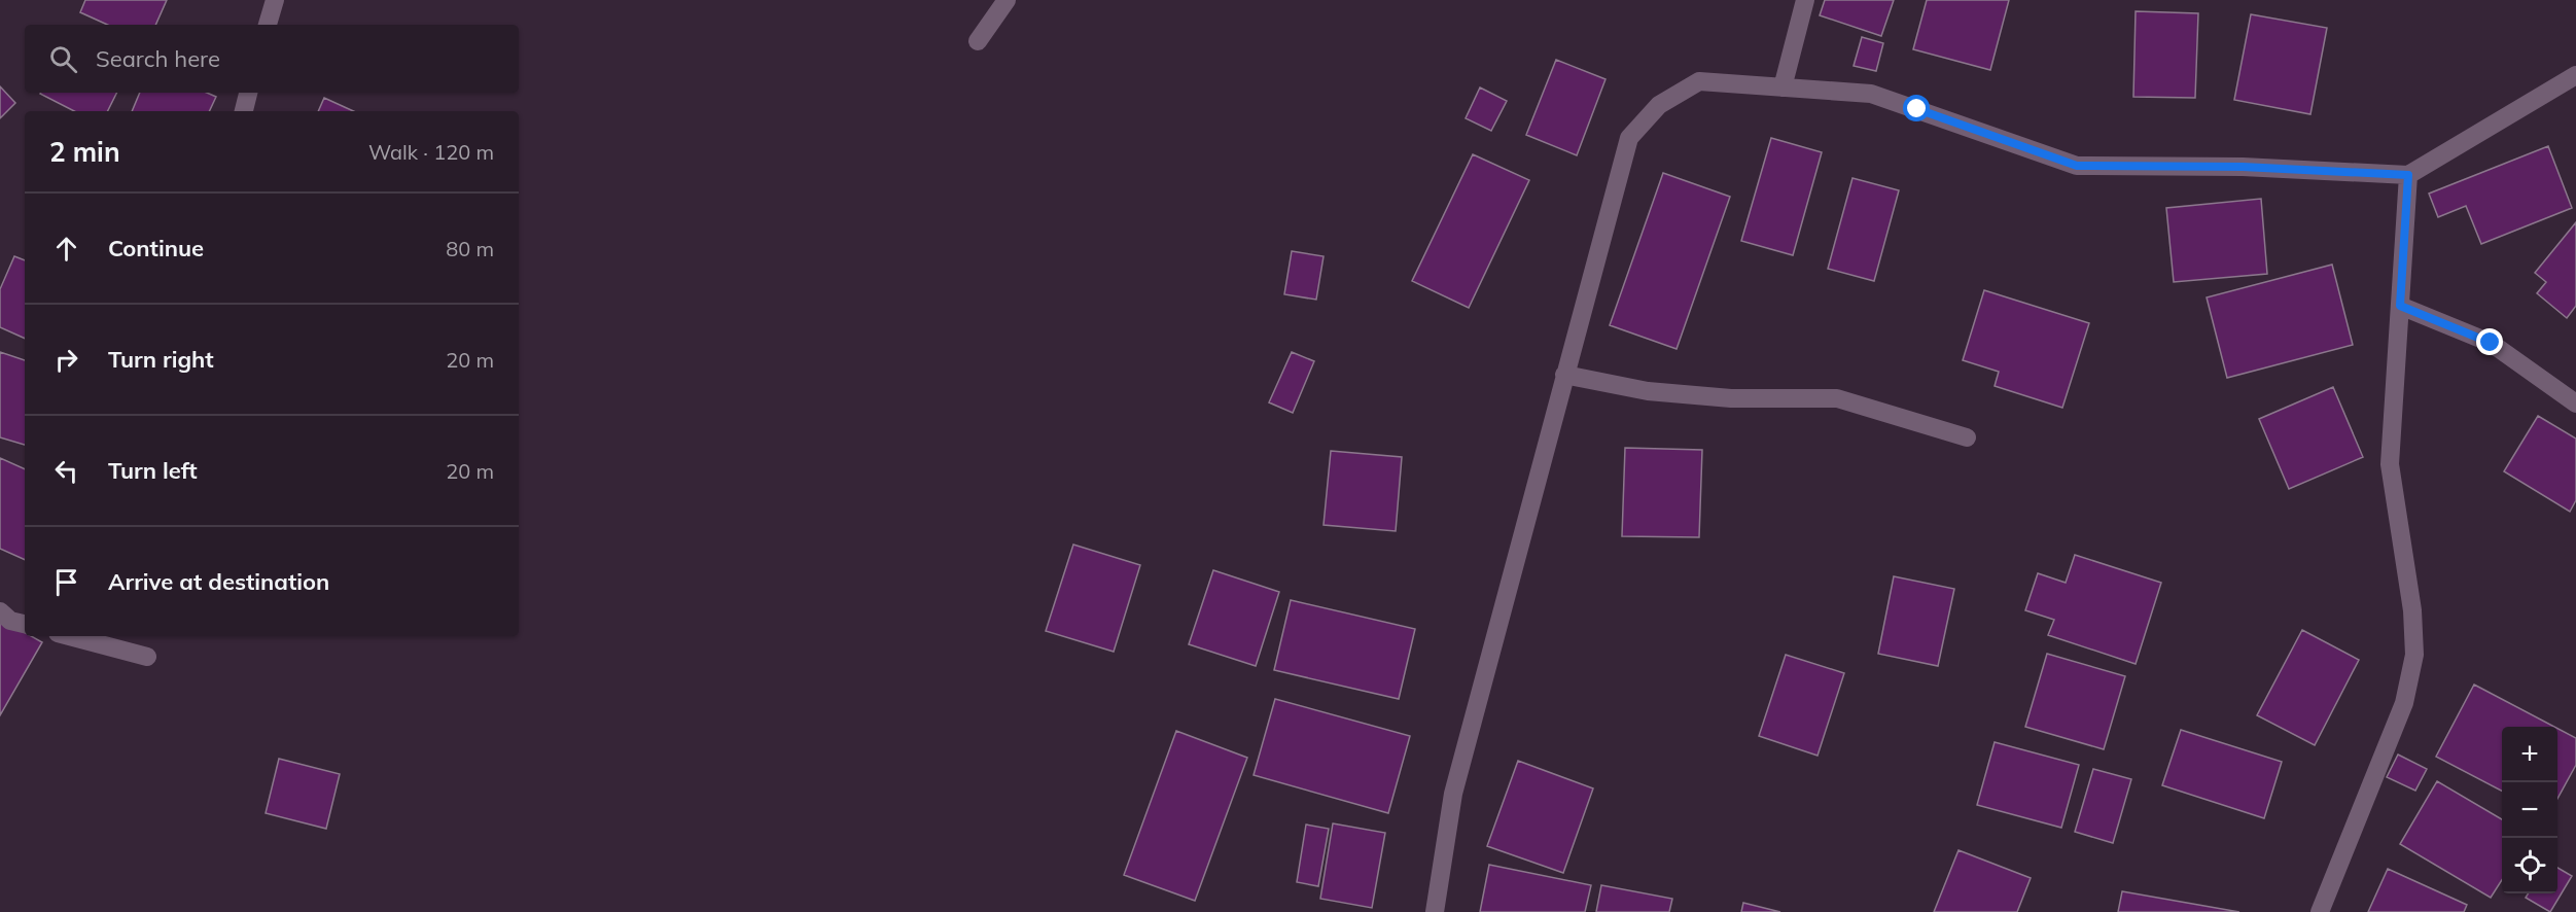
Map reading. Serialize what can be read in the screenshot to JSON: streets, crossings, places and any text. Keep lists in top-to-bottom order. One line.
{"page":{"search":"Search here","heading":["2 min","Walk · 120 m"],"list":[["Continue","80 m"],["Turn right","20 m"],["Turn left","20 m"],"Arrive at destination"],"map_buttons":["+","−"]}}
